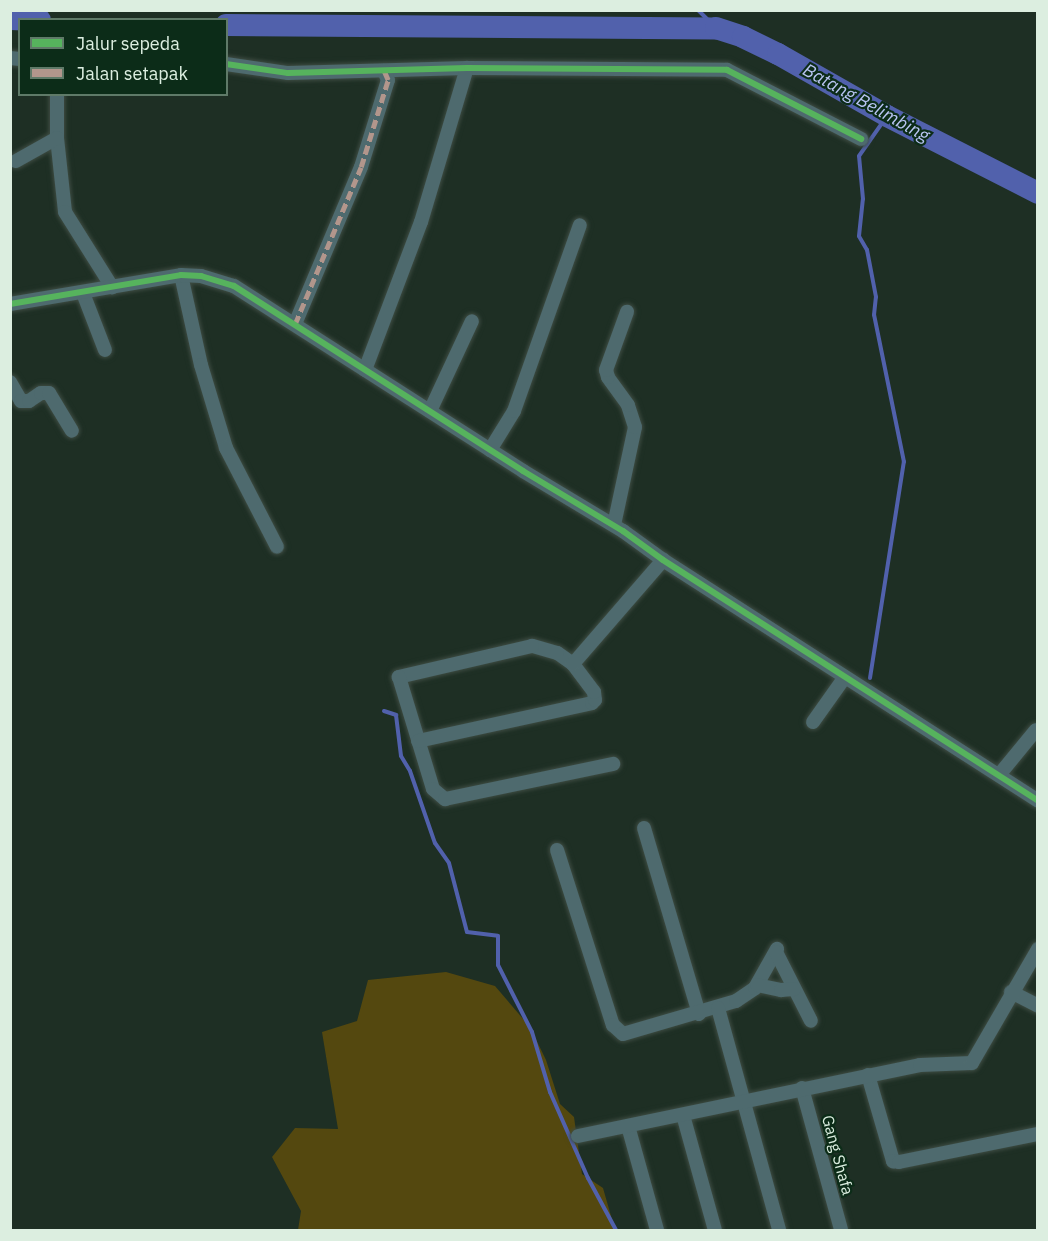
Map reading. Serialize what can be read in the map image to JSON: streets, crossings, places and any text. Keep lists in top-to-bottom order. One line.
{"streets":{"street":["Gang Shafa"]},"water":["Batang Belimbing"],"legend":["Jalur sepeda","Jalan setapak"]}
